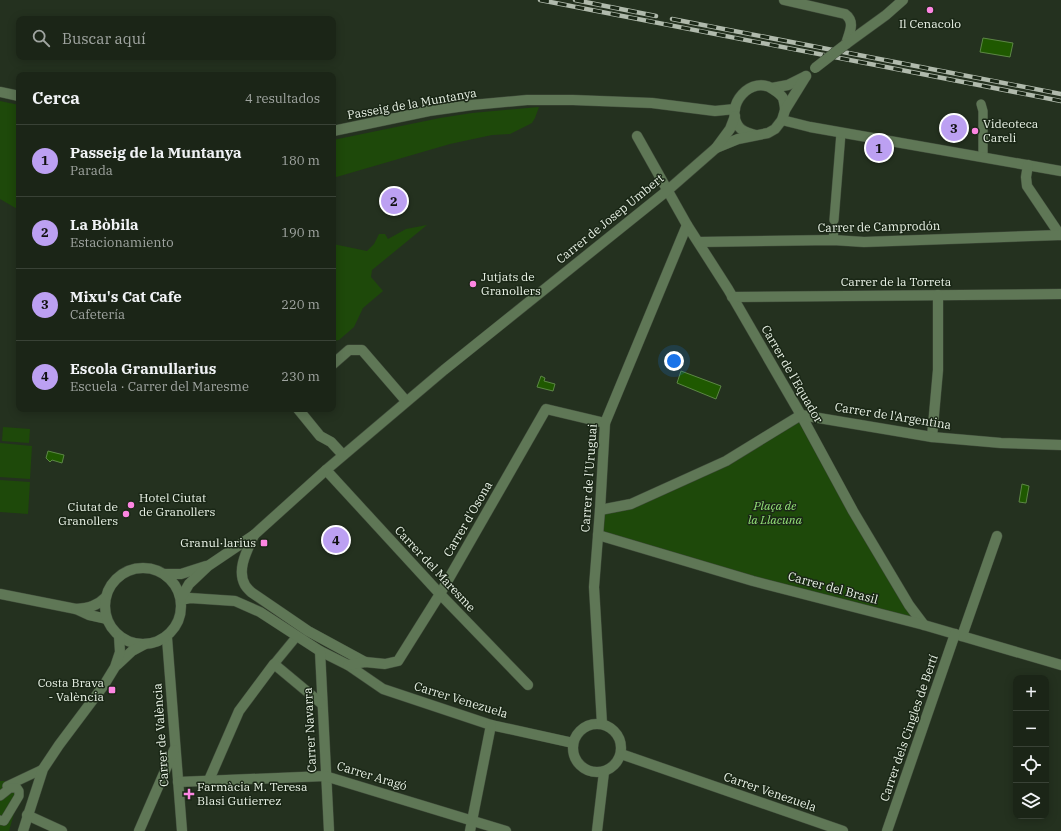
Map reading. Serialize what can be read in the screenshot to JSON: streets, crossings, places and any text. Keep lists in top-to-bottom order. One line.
{"streets":{"street":["Passeig de la Muntanya","Carrer de Josep Umbert","Carrer de Camprodón","Carrer de la Torreta","Carrer de l'Equador","Carrer de l'Argentina","Carrer de l'Uruguai","Carrer d'Osona","Carrer del Maresme","Carrer del Brasil","Carrer Venezuela","Carrer dels Cingles de Bertí","Carrer Navarra","Carrer de València","Carrer Aragó"]},"crossings":[["Carrer de Josep Umbert","Carrer de l'Equador"],["Carrer de Josep Umbert","Carrer d'Osona"],["Carrer de Josep Umbert","Carrer del Maresme"],["Carrer de Camprodón","Carrer de l'Equador"],["Carrer de la Torreta","Carrer de l'Equador"],["Carrer de l'Equador","Carrer de l'Argentina"],["Carrer de l'Equador","Carrer de l'Uruguai"],["Carrer de l'Equador","Carrer del Brasil"],["Carrer de l'Uruguai","Carrer d'Osona"],["Carrer de l'Uruguai","Carrer del Brasil"],["Carrer de l'Uruguai","Carrer Venezuela"],["Carrer d'Osona","Carrer del Maresme"],["Carrer del Brasil","Carrer dels Cingles de Bertí"],["Carrer Venezuela","Carrer Navarra"],["Carrer Venezuela","Carrer de València"],["Carrer Navarra","Carrer Aragó"],["Carrer de València","Carrer Aragó"]],"parks":["Plaça de la Llacuna"],"places":{"other":["Il Cenacolo","Videoteca Careli","Jutjats de Granollers","Hotel Ciutat de Granollers","Ciutat de Granollers"],"transit":["Granul·larius","Costa Brava - València"],"health":["Farmàcia M. Teresa Blasi Gutierrez"]},"page":{"search":"Buscar aquí","heading":["Cerca","4 resultados"],"pins":["3","1","2","4"],"list":[{"mark":"1","name":"Passeig de la Muntanya","note":"Parada","value":"180 m"},{"mark":"2","name":"La Bòbila","note":"Estacionamiento","value":"190 m"},{"mark":"3","name":"Mixu's Cat Cafe","note":"Cafetería","value":"220 m"},{"mark":"4","name":"Escola Granullarius","note":"Escuela · Carrer del Maresme","value":"230 m"}],"map_buttons":["+","−"]}}
